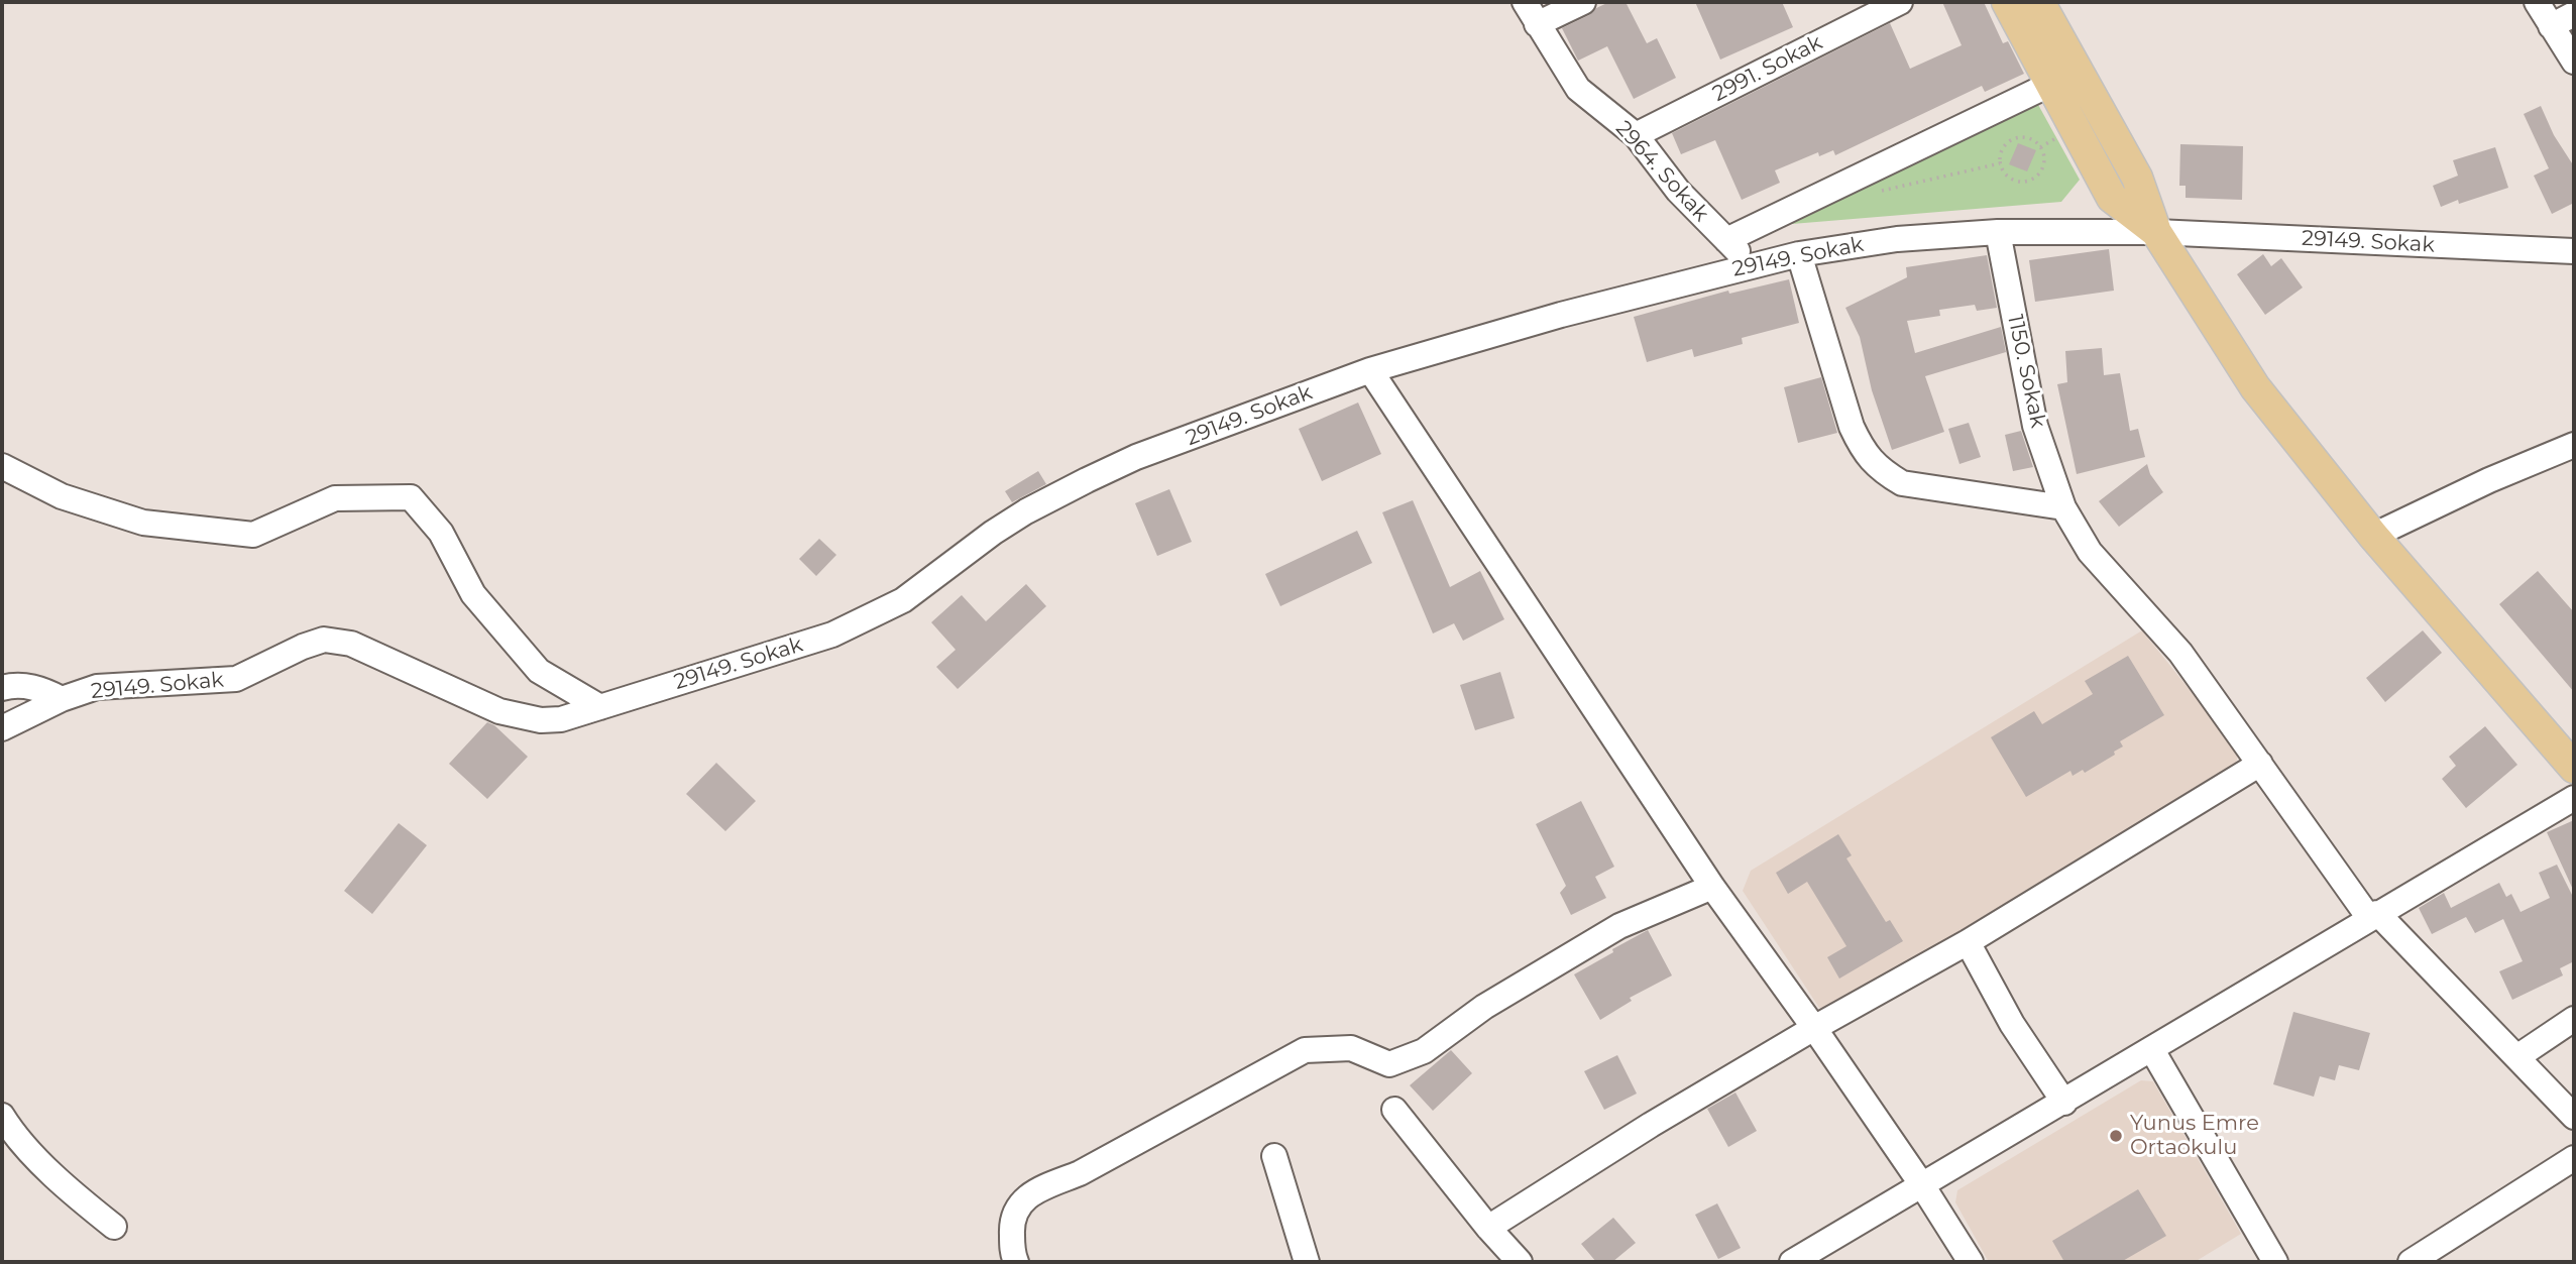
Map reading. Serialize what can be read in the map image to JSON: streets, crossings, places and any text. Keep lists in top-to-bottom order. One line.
{"streets":{"street":["2991. Sokak","2964. Sokak","29149. Sokak","1150. Sokak"]},"crossings":[["2991. Sokak","2964. Sokak"],["2964. Sokak","29149. Sokak"],["29149. Sokak","1150. Sokak"]],"places":["Yunus Emre Ortaokulu"]}
